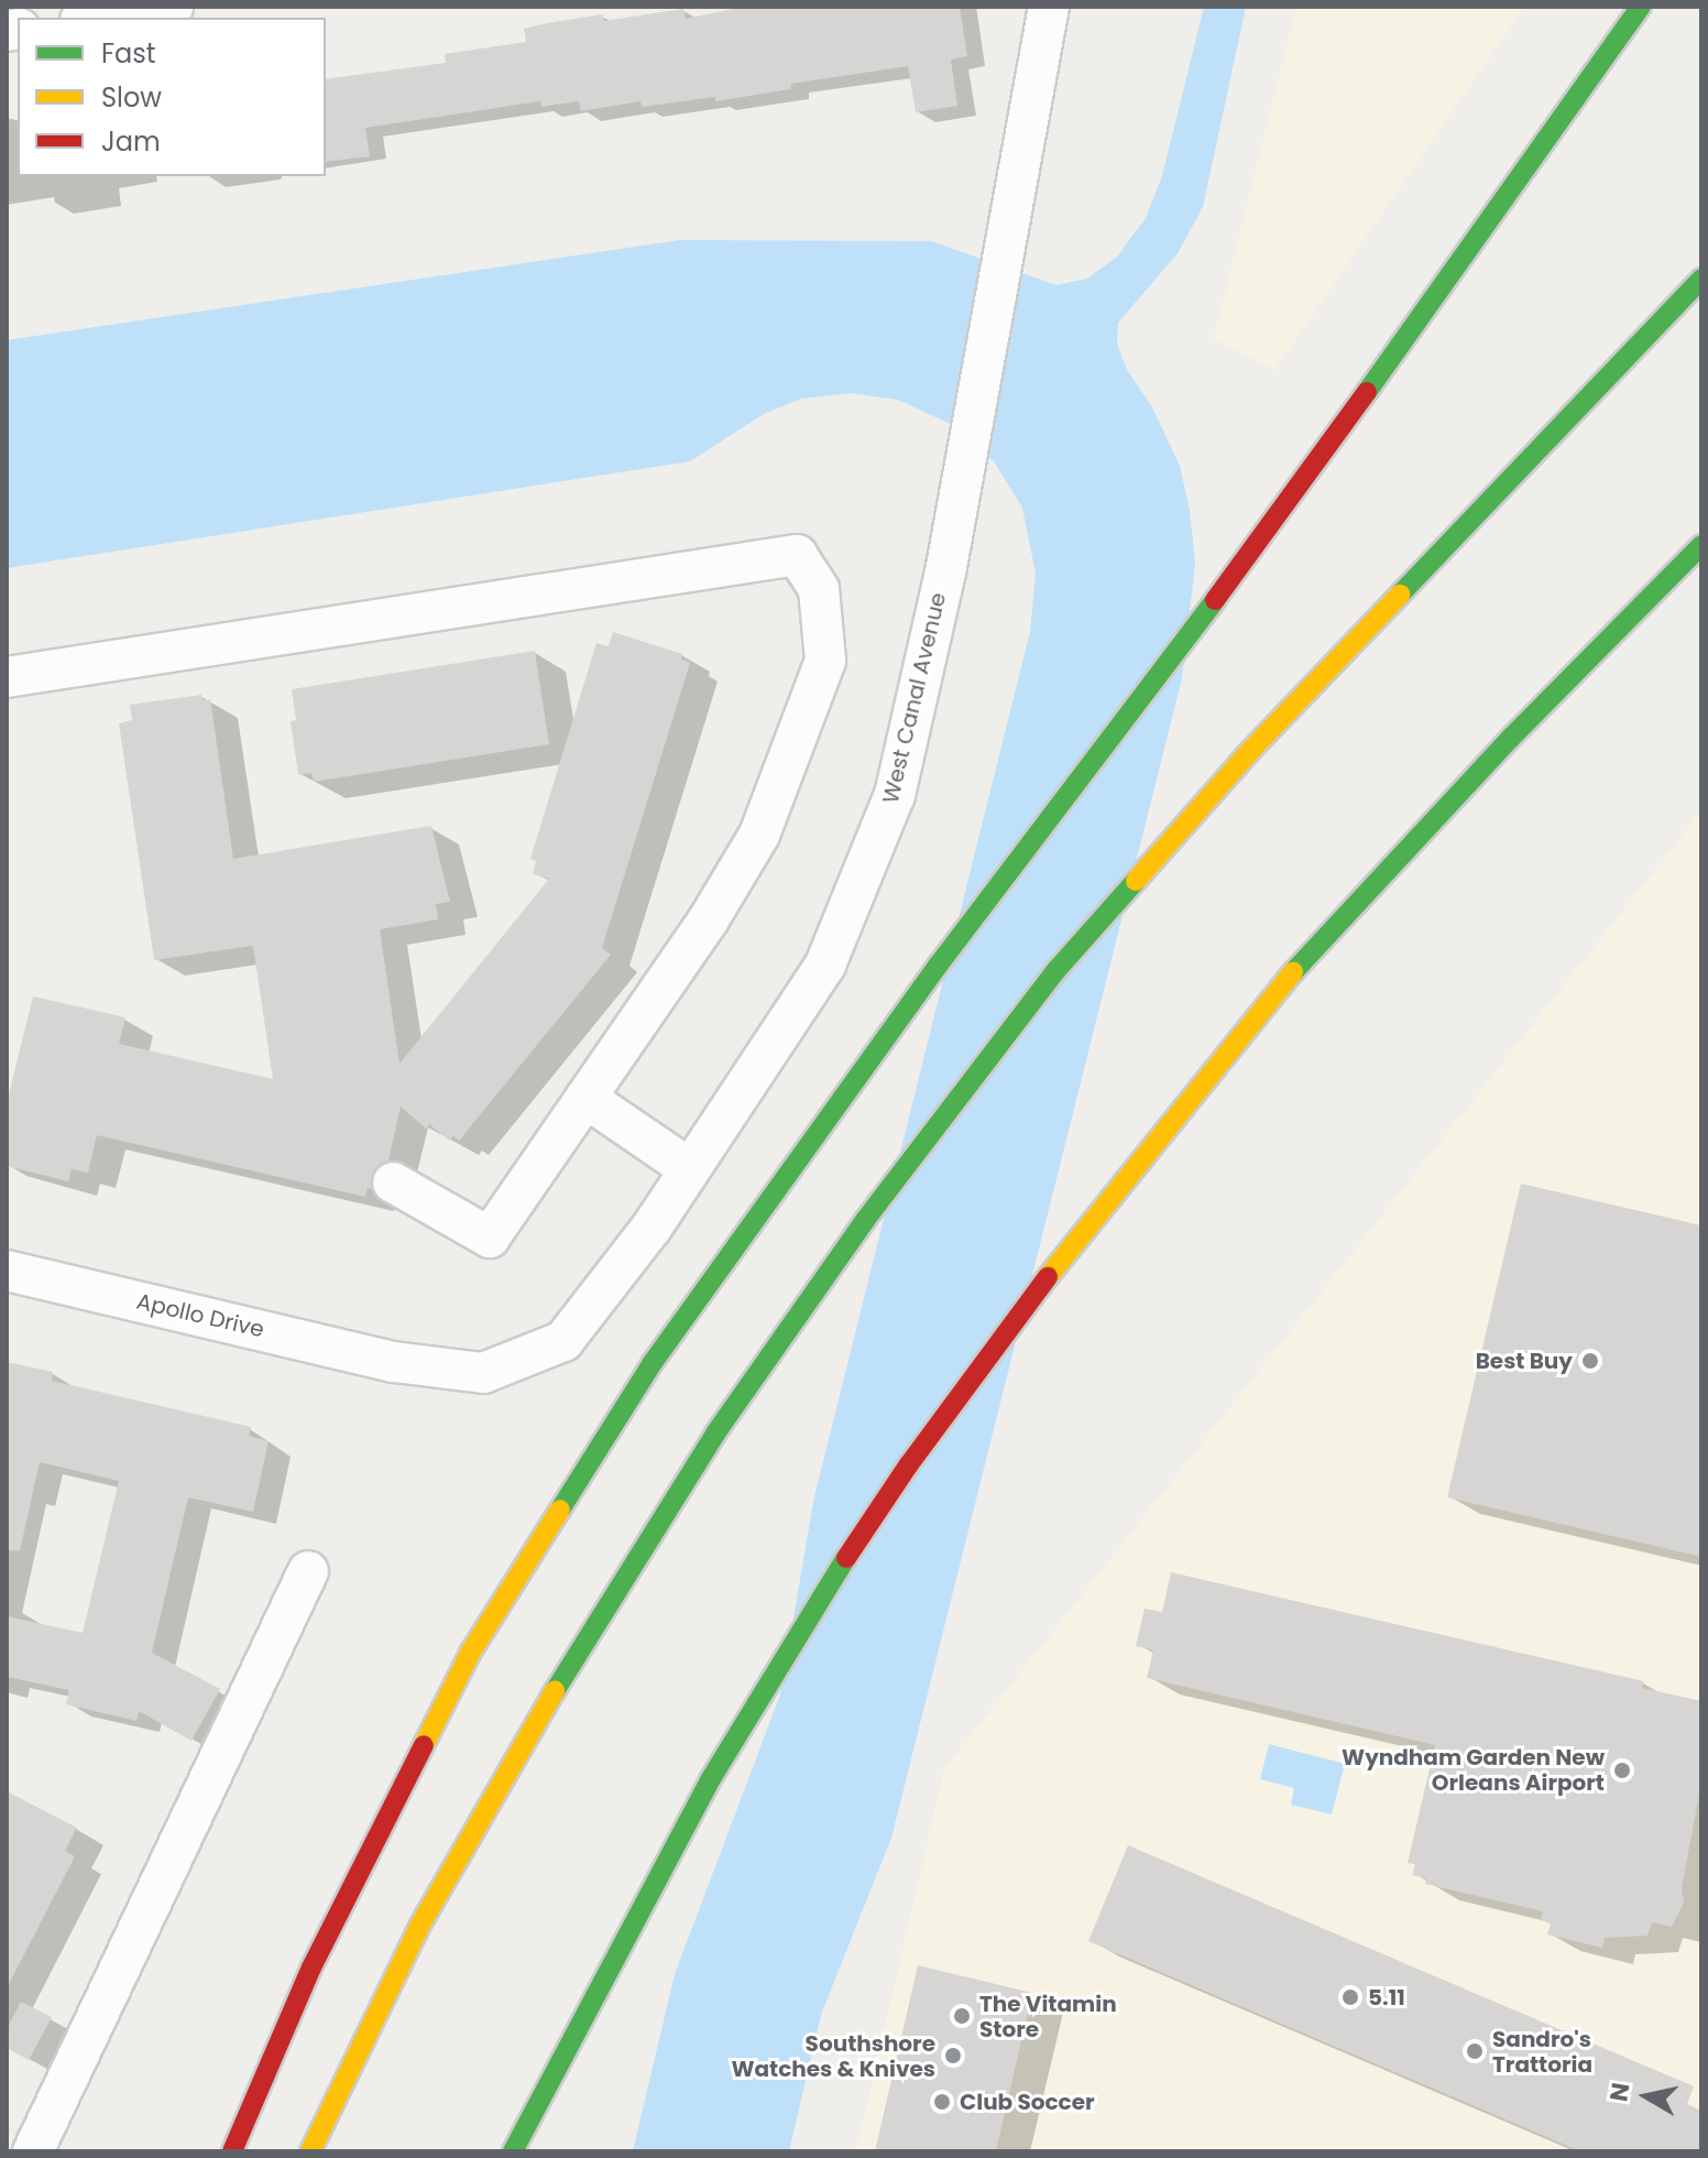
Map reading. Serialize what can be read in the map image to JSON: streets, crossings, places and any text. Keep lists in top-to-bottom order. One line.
{"streets":{"street":["West Canal Avenue","Apollo Drive"]},"crossings":[["West Canal Avenue","Apollo Drive"]],"places":["Best Buy","Wyndham Garden New Orleans Airport","5.11","The Vitamin Store","Sandro's Trattoria","Southshore Watches & Knives","Club Soccer"],"legend":["Fast","Slow","Jam"],"north":"left"}
